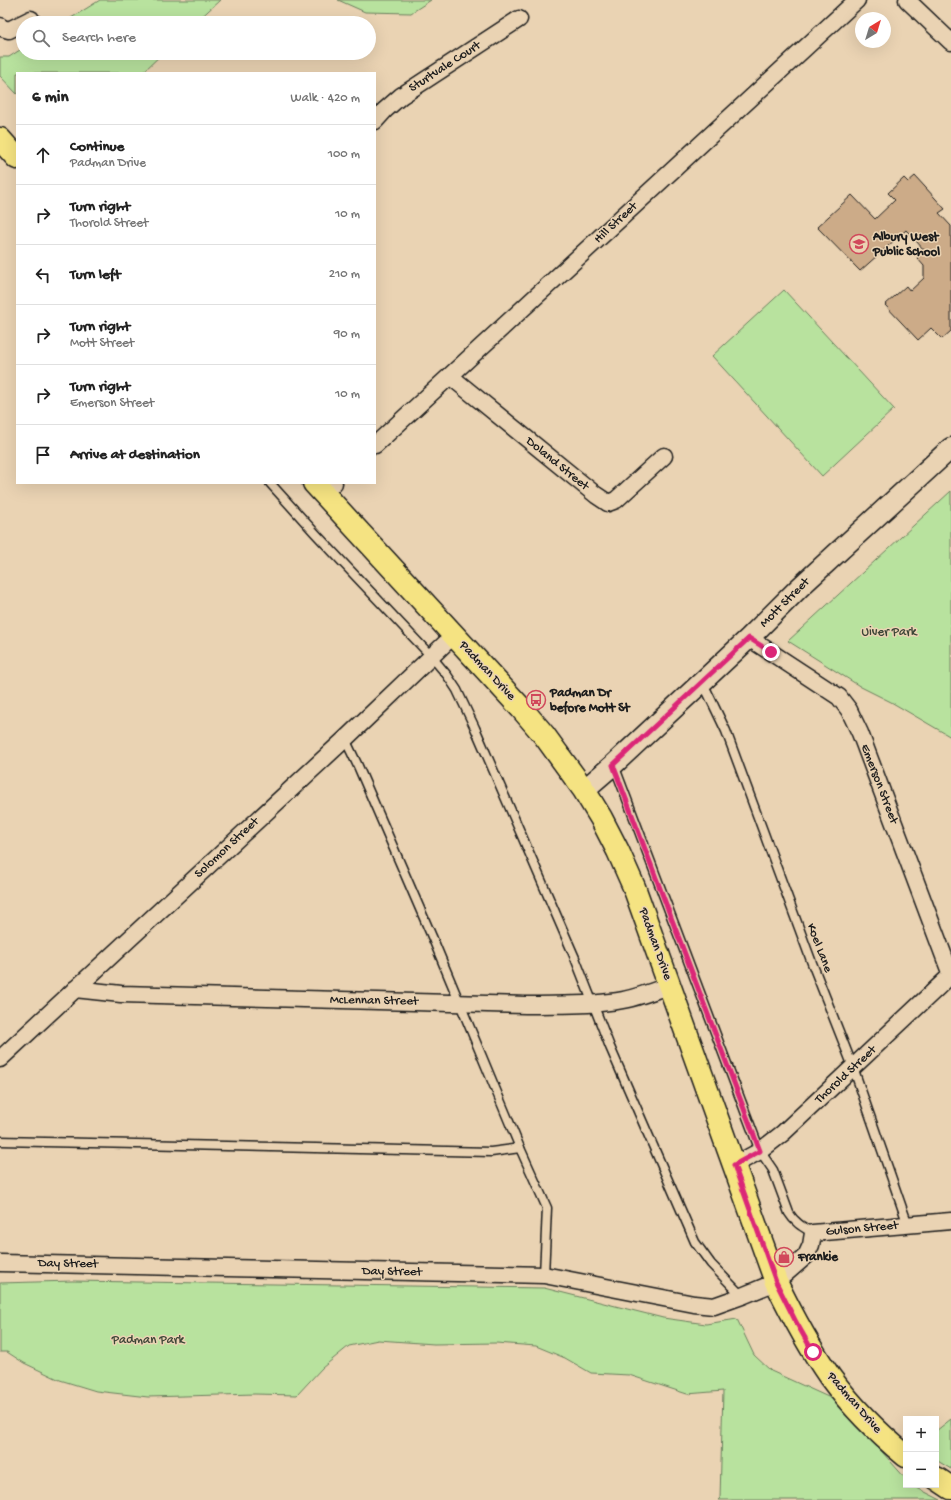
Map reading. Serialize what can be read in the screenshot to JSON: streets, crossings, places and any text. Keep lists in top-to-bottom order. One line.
{"streets":{"main road":["Padman Drive"],"street":["Sturtvale Court","Hill Street","Doland Street","Mott Street","Emerson Street","Solomon Street","McLennan Street","Thorold Street","Gulson Street","Day Street"],"lane":["Koel Lane"]},"crossings":[["Hill Street","Doland Street"],["Mott Street","Padman Drive"],["Mott Street","Emerson Street"],["Mott Street","Koel Lane"],["Padman Drive","Solomon Street"],["Padman Drive","McLennan Street"],["Padman Drive","Thorold Street"],["Padman Drive","Gulson Street"],["Padman Drive","Day Street"],["Emerson Street","Thorold Street"],["Solomon Street","McLennan Street"],["Koel Lane","Thorold Street"],["Koel Lane","Gulson Street"],["Gulson Street","Day Street"]],"parks":["Uiver Park","Padman Park"],"places":{"school or university":["Albury West Public School"],"bus stop":["Padman Dr before Mott St"],"shop":["Frankie"]},"north":"top right","page":{"search":"Search here","heading":["6 min","Walk · 420 m"],"list":[["Continue","Padman Drive","100 m"],["Turn right","Thorold Street","10 m"],["Turn left","210 m"],["Turn right","Mott Street","90 m"],["Turn right","Emerson Street","10 m"],"Arrive at destination"],"map_buttons":["+","−"]}}
